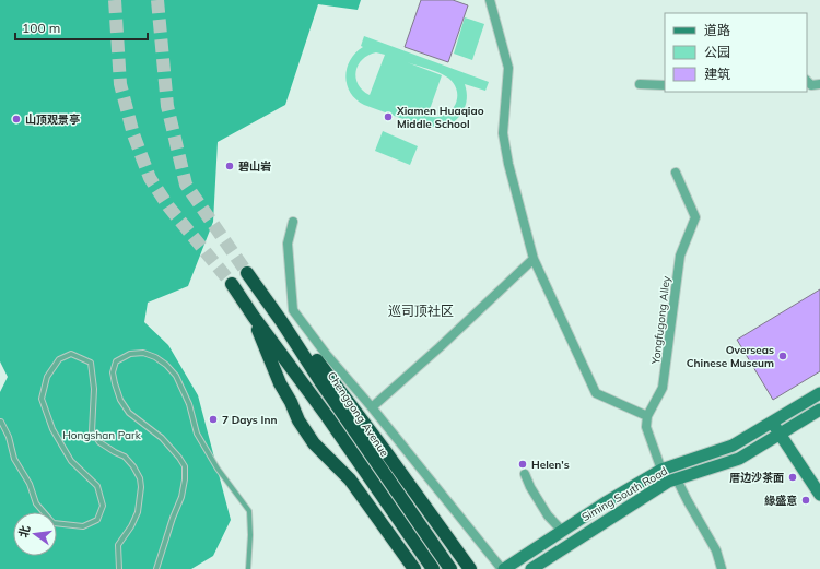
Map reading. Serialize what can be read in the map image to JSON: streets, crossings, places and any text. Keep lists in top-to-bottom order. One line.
{"streets":{"highway":["Chenggong Avenue"],"main road":["Siming South Road"],"street":["Yongfugong Alley"]},"districts":["巡司顶社区"],"parks":["Hongshan Park"],"places":["Xiamen Huaqiao Middle School","山顶观景亭","碧山岩","Overseas Chinese Museum","7 Days Inn","Helen's","厝边沙茶面","緣盛意"],"legend":["道路","公园","建筑"],"scale_bar":"100 m","north":"left"}
